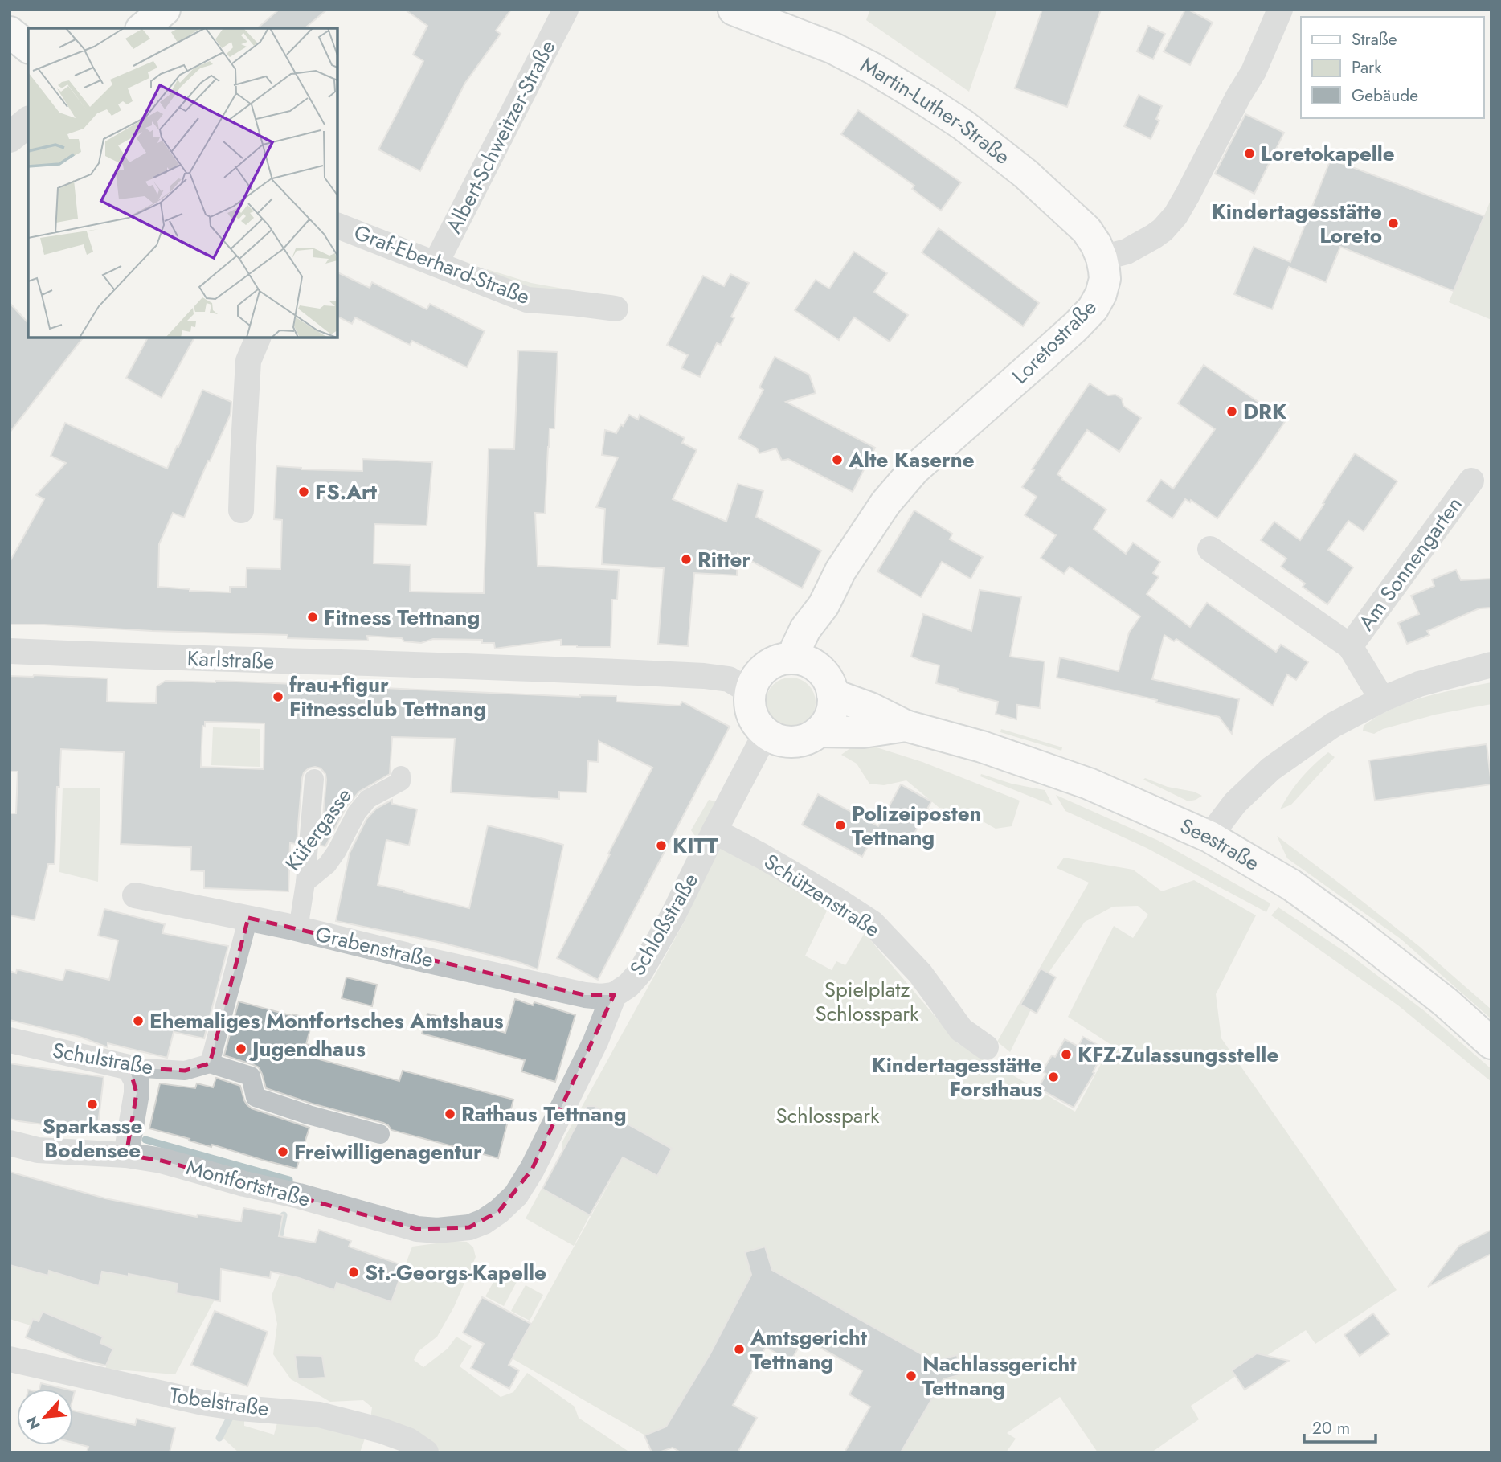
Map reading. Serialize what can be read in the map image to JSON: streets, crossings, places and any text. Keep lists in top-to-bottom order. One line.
{"streets":{"main road":["Martin-Luther-Straße","Loretostraße","Seestraße"],"street":["Albert-Schweitzer-Straße","Graf-Eberhard-Straße","Am Sonnengarten","Karlstraße","Küfergasse","Schützenstraße","Schloßstraße","Grabenstraße","Schulstraße","Montfortstraße","Tobelstraße"]},"crossings":[["Martin-Luther-Straße","Loretostraße"],["Albert-Schweitzer-Straße","Graf-Eberhard-Straße"],["Loretostraße","Karlstraße"],["Loretostraße","Seestraße"],["Loretostraße","Schloßstraße"],["Karlstraße","Seestraße"],["Karlstraße","Schloßstraße"],["Küfergasse","Grabenstraße"],["Seestraße","Schloßstraße"],["Schützenstraße","Schloßstraße"],["Schloßstraße","Grabenstraße"],["Schloßstraße","Montfortstraße"]],"parks":["Spielplatz Schlosspark","Schlosspark"],"places":["Loretokapelle","Kindertagesstätte Loreto","DRK","Alte Kaserne","FS.Art","Ritter","Fitness Tettnang","frau+figur Fitnessclub Tettnang","Polizeiposten Tettnang","KITT","Ehemaliges Montfortsches Amtshaus","Jugendhaus","KFZ-Zulassungsstelle","Kindertagesstätte Forsthaus","Sparkasse Bodensee","Rathaus Tettnang","Freiwilligenagentur","St.-Georgs-Kapelle","Amtsgericht Tettnang","Nachlassgericht Tettnang"],"legend":["Straße","Park","Gebäude"],"scale_bar":"20 m","north":"bottom left"}
